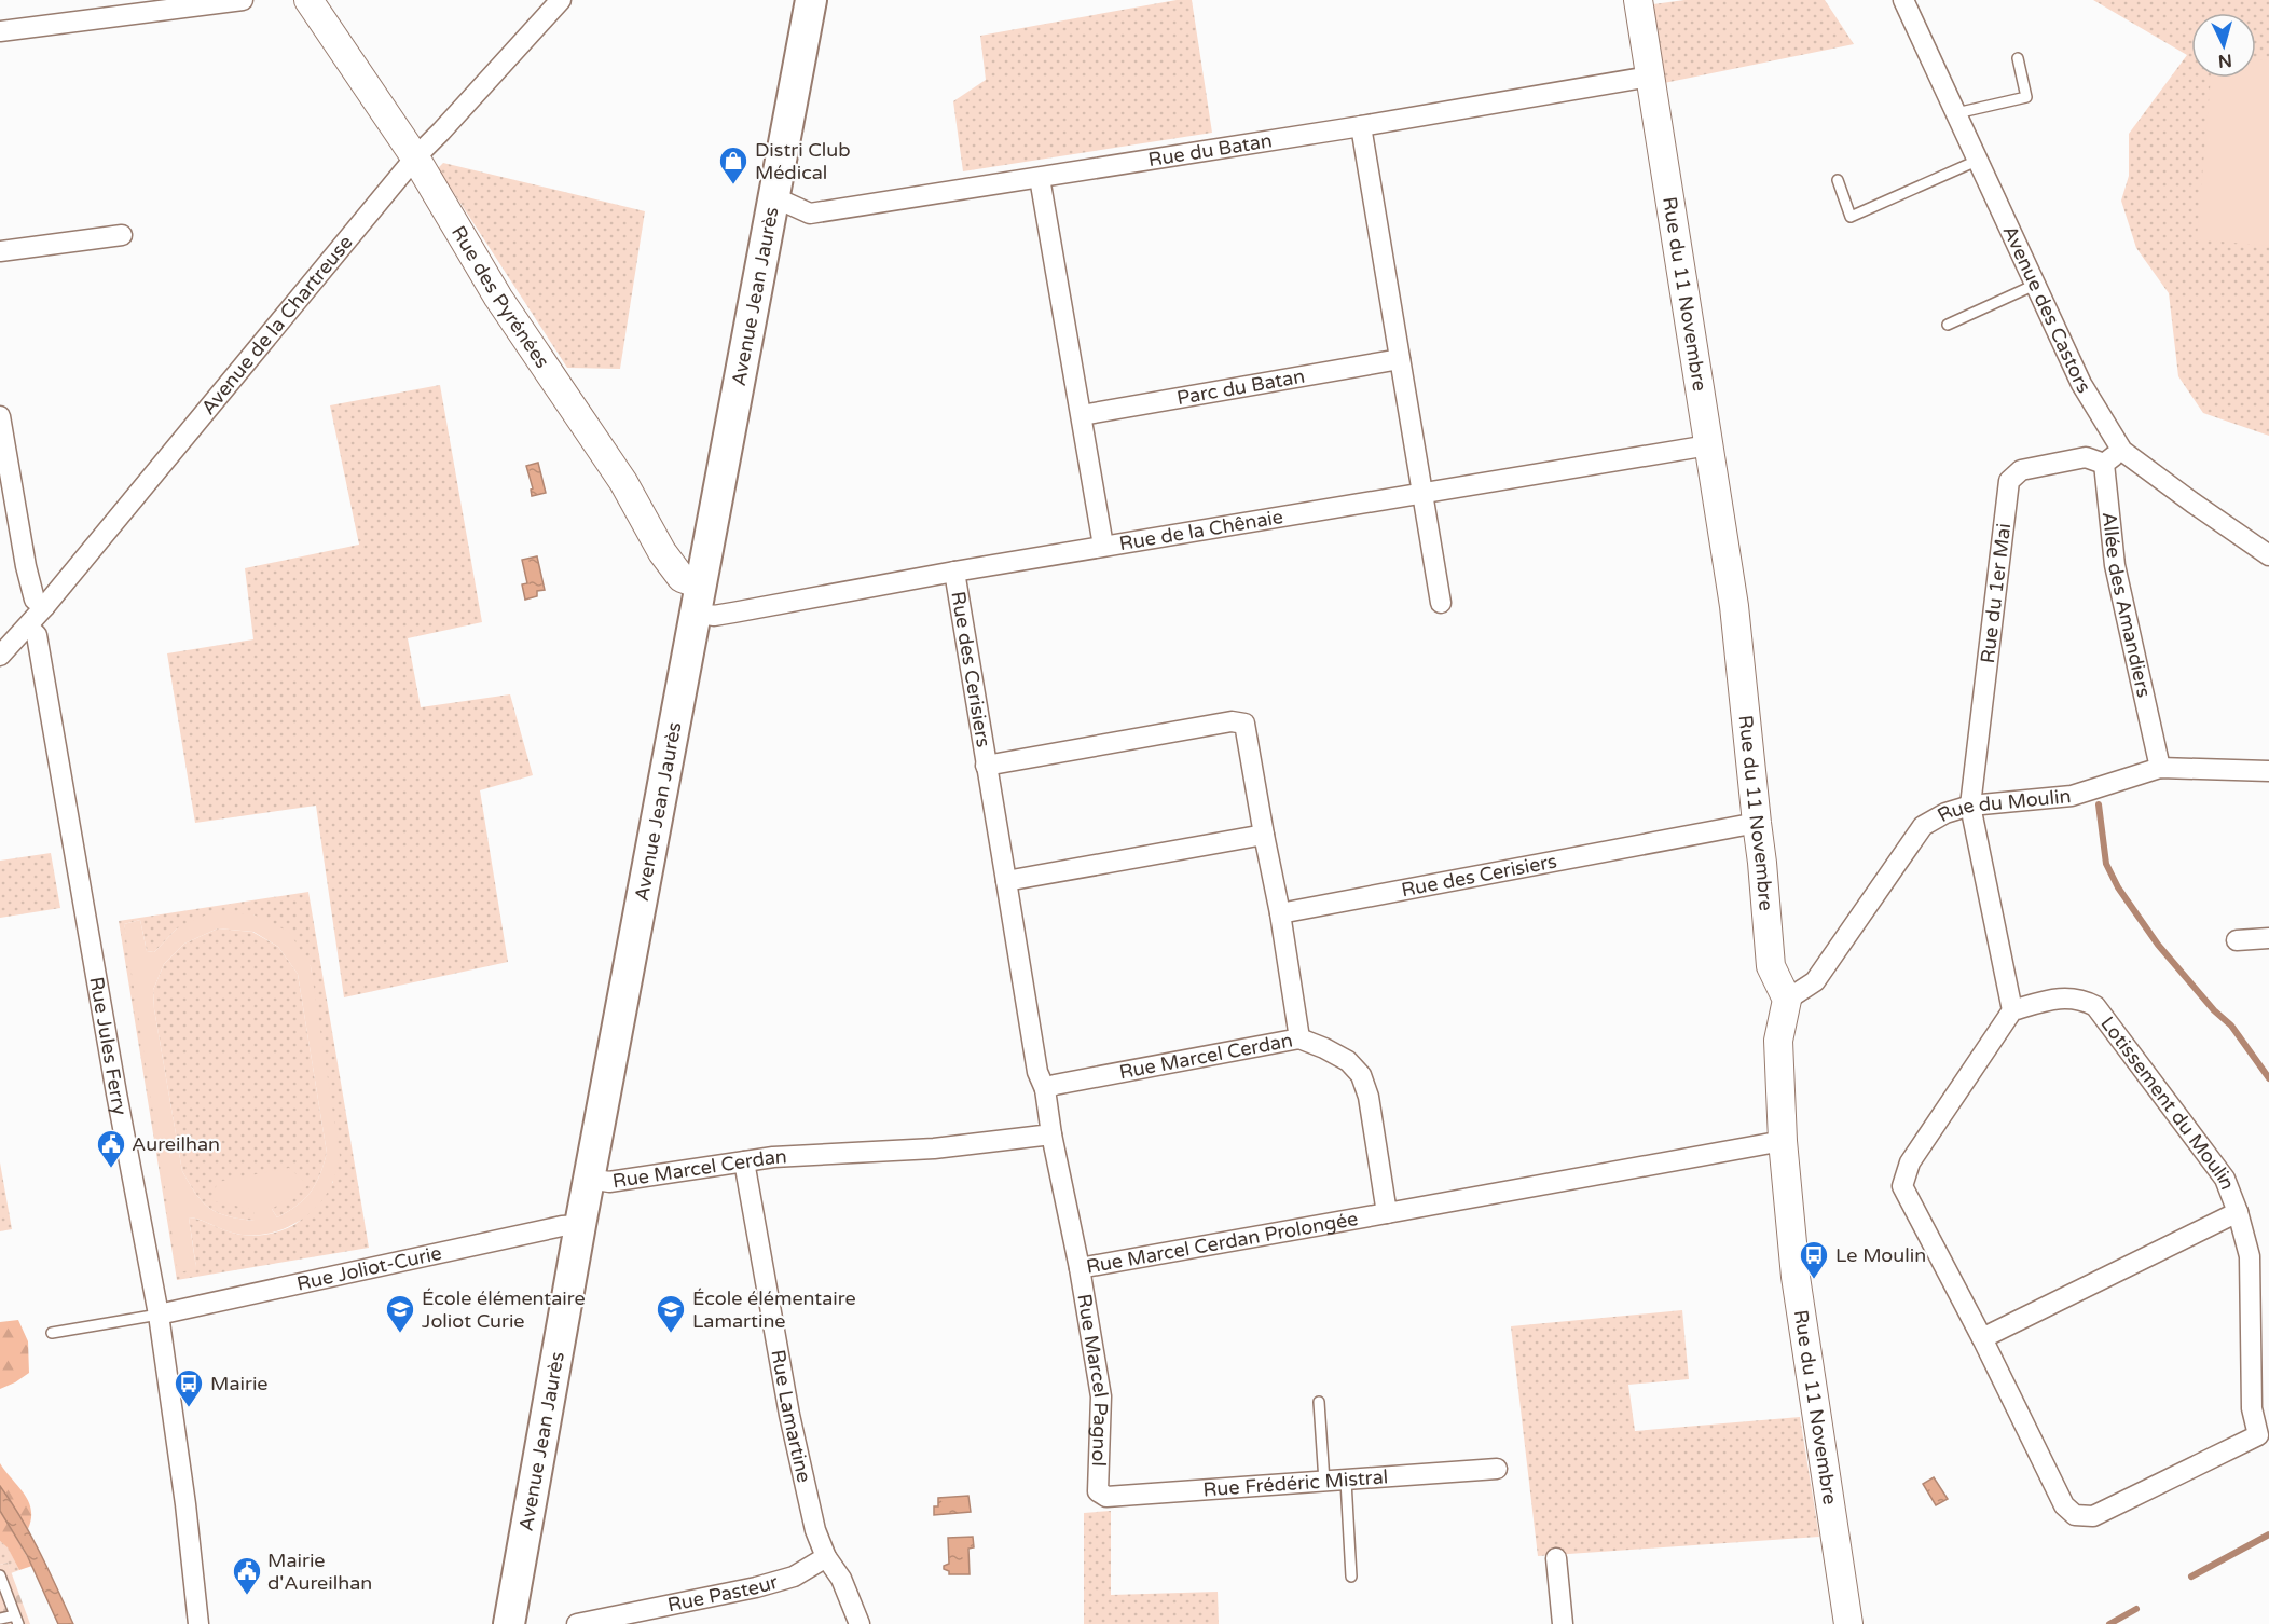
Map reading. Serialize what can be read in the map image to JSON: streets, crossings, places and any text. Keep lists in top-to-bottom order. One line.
{"streets":{"main road":["Avenue Jean Jaurès"],"street":["Rue du Batan","Rue du 11 Novembre","Rue des Pyrénées","Avenue des Castors","Avenue de la Chartreuse","Parc du Batan","Rue de la Chênaie","Rue du 1er Mai","Allée des Amandiers","Rue des Cerisiers","Rue du Moulin","Rue Jules Ferry","Rue Marcel Cerdan","Lotissement du Moulin","Rue Marcel Cerdan Prolongée","Rue Joliot-Curie","Rue Marcel Pagnol","Rue Lamartine","Rue Frédéric Mistral","Rue Pasteur"]},"crossings":[["Rue du Batan","Rue du 11 Novembre"],["Rue du Batan","Avenue Jean Jaurès"],["Rue du 11 Novembre","Rue de la Chênaie"],["Rue du 11 Novembre","Rue des Cerisiers"],["Rue du 11 Novembre","Rue du Moulin"],["Rue des Pyrénées","Avenue Jean Jaurès"],["Rue des Pyrénées","Avenue de la Chartreuse"],["Rue des Pyrénées","Rue de la Chênaie"],["Avenue Jean Jaurès","Rue de la Chênaie"],["Avenue Jean Jaurès","Rue Marcel Cerdan"],["Avenue Jean Jaurès","Rue Joliot-Curie"],["Avenue de la Chartreuse","Rue Jules Ferry"],["Rue de la Chênaie","Rue des Cerisiers"],["Rue du 1er Mai","Allée des Amandiers"],["Rue du 1er Mai","Rue du Moulin"],["Allée des Amandiers","Rue du Moulin"],["Rue des Cerisiers","Rue Marcel Cerdan"],["Rue Jules Ferry","Rue Joliot-Curie"],["Rue Marcel Cerdan","Rue Marcel Cerdan Prolongée"],["Rue Marcel Cerdan","Rue Lamartine"],["Rue Marcel Cerdan Prolongée","Rue Marcel Pagnol"],["Rue Marcel Pagnol","Rue Frédéric Mistral"],["Rue Lamartine","Rue Pasteur"]],"places":{"shop":["Distri Club Médical"],"public building":["Aureilhan","Mairie d'Aureilhan"],"bus stop":["Le Moulin","Mairie"],"school or university":["École élémentaire Joliot Curie","École élémentaire Lamartine"]},"north":"bottom"}
